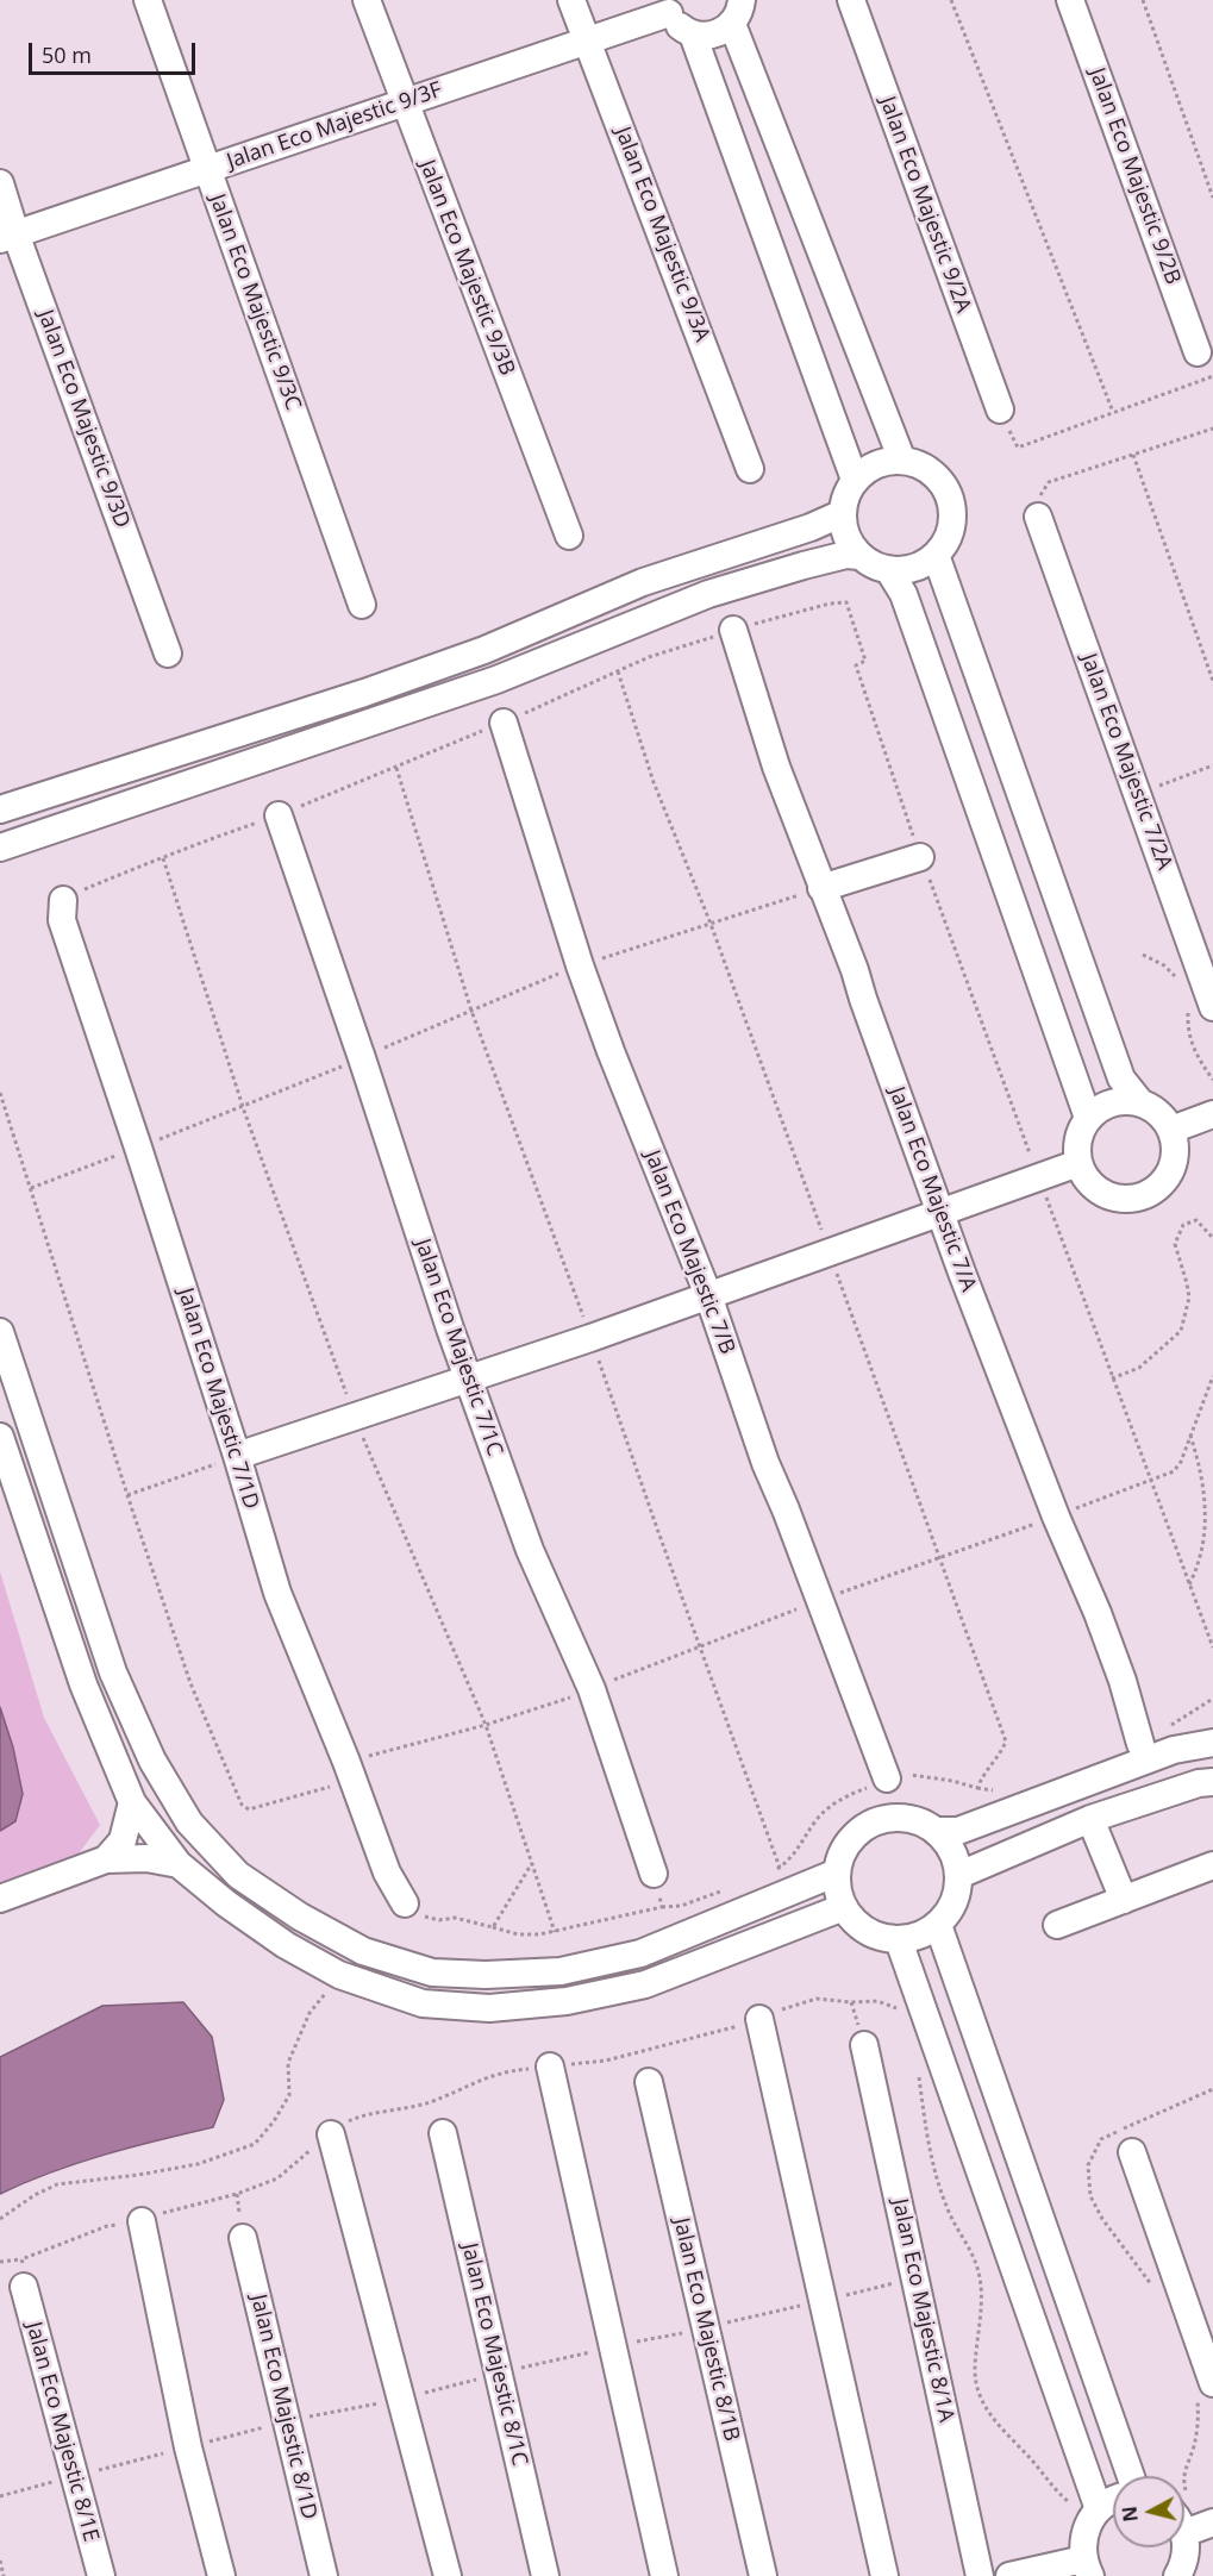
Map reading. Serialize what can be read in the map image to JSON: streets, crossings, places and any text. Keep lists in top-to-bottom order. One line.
{"streets":{"street":["Jalan Eco Majestic 9/3F","Jalan Eco Majestic 9/2B","Jalan Eco Majestic 9/2A","Jalan Eco Majestic 9/3A","Jalan Eco Majestic 9/3B","Jalan Eco Majestic 9/3C","Jalan Eco Majestic 9/3D","Jalan Eco Majestic 7/2A","Jalan Eco Majestic 7/A","Jalan Eco Majestic 7/B","Jalan Eco Majestic 7/1C","Jalan Eco Majestic 7/1D","Jalan Eco Majestic 8/1A","Jalan Eco Majestic 8/1B","Jalan Eco Majestic 8/1C","Jalan Eco Majestic 8/1D","Jalan Eco Majestic 8/1E"]},"crossings":[["Jalan Eco Majestic 9/3F","Jalan Eco Majestic 9/3A"],["Jalan Eco Majestic 9/3F","Jalan Eco Majestic 9/3B"],["Jalan Eco Majestic 9/3F","Jalan Eco Majestic 9/3C"],["Jalan Eco Majestic 9/3F","Jalan Eco Majestic 9/3D"]],"scale_bar":"50 m","north":"left"}
